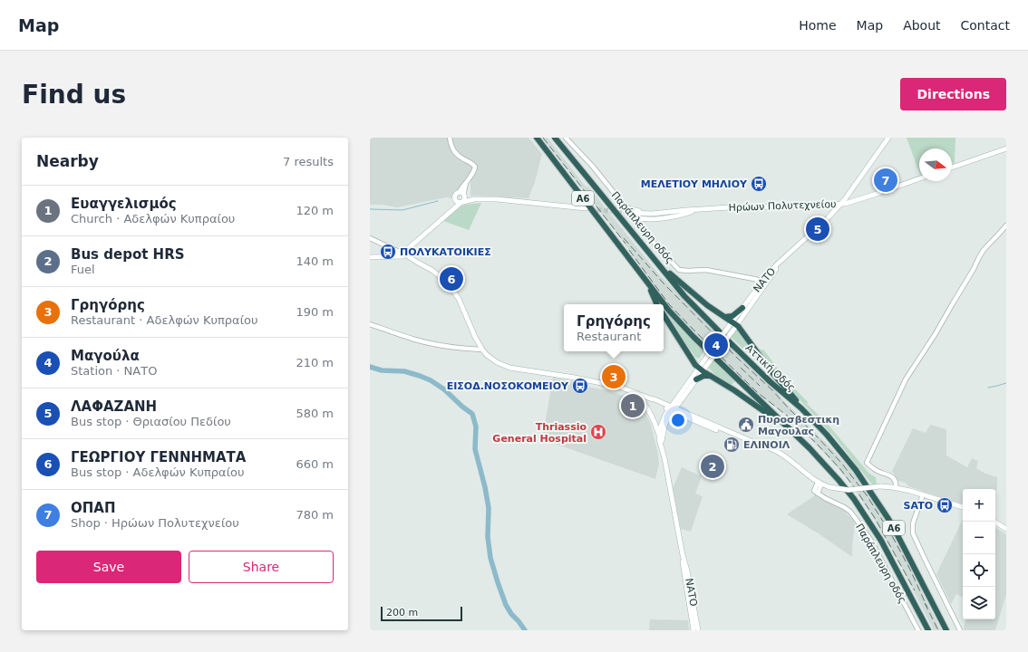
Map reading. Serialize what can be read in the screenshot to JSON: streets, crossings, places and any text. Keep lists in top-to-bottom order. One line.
{"streets":{"highway":["Α6","Αττική Οδός"],"main road":["Ηρώων Πολυτεχνείου","ΝΑΤΟ"],"street":["Παράπλευρη οδός"]},"crossings":[["Ηρώων Πολυτεχνείου","Παράπλευρη οδός"],["Παράπλευρη οδός","ΝΑΤΟ"]],"places":{"bus stop":["ΜΕΛΕΤΙΟΥ ΜΗΛΙΟΥ","ΠΟΛΥΚΑΤΟΙΚΙΕΣ","ΕΙΣΟΔ.ΝΟΣΟΚΟΜΕΙΟΥ","SATO"],"public building":["Πυροσβεστικη Μαγουλας"],"hospital":["Thriassio General Hospital"],"fuel station":["ΕΛΙΝΟΙΛ"]},"scale_bar":"200 m","north":"right","page":{"header":"Map","nav":["Home","Map","About","Contact"],"buttons":["Directions",["Save","Share"]],"title":"Find us","heading":["Nearby","7 results"],"pins":["7","5","6","4","3","1","2"],"list":[{"mark":"1","name":"Ευαγγελισμός","note":"Church · Αδελφών Κυπραίου","value":"120 m"},{"mark":"2","name":"Bus depot HRS","note":"Fuel","value":"140 m"},{"mark":"3","name":"Γρηγόρης","note":"Restaurant · Αδελφών Κυπραίου","value":"190 m"},{"mark":"4","name":"Μαγούλα","note":"Station · ΝΑΤΟ","value":"210 m"},{"mark":"5","name":"ΛΑΦΑΖΑΝΗ","note":"Bus stop · Θριασίου Πεδίου","value":"580 m"},{"mark":"6","name":"ΓΕΩΡΓΙΟΥ ΓΕΝΝΗΜΑΤΑ","note":"Bus stop · Αδελφών Κυπραίου","value":"660 m"},{"mark":"7","name":"ΟΠΑΠ","note":"Shop · Ηρώων Πολυτεχνείου","value":"780 m"}],"popup":["Γρηγόρης","Restaurant"],"map_buttons":["+","−"],"scale":"200 m"}}
